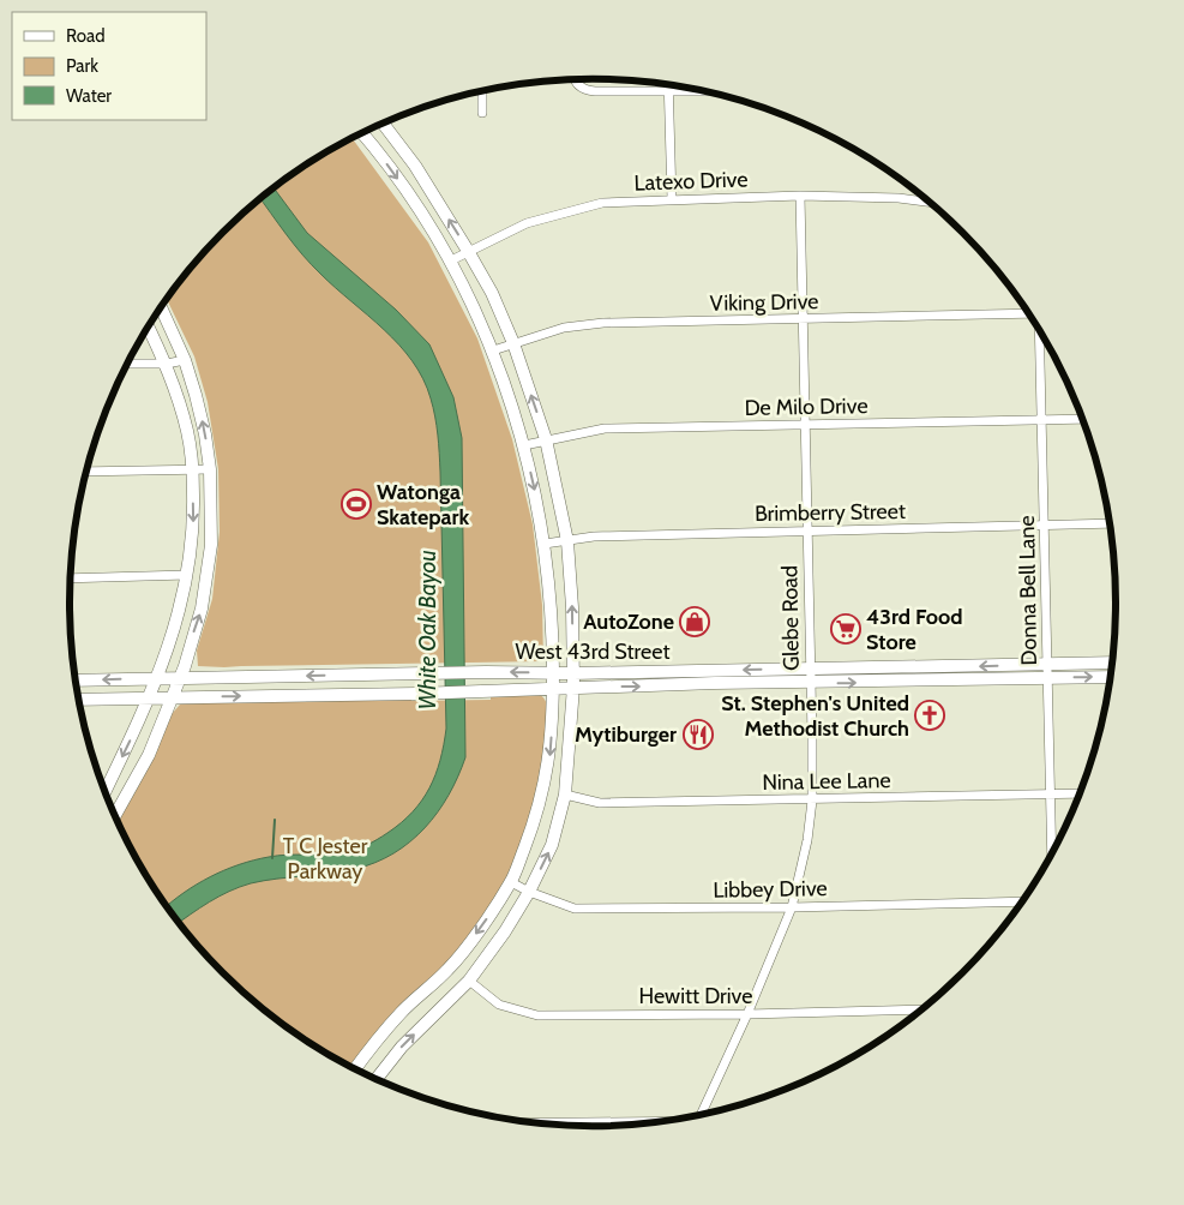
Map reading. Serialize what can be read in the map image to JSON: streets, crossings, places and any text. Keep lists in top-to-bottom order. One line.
{"streets":{"main road":["West 43rd Street"],"street":["Latexo Drive","Viking Drive","De Milo Drive","Brimberry Street","Donna Bell Lane","Glebe Road","Nina Lee Lane","Libbey Drive","Hewitt Drive"]},"crossings":[["Latexo Drive","Glebe Road"],["Viking Drive","Glebe Road"],["De Milo Drive","Donna Bell Lane"],["De Milo Drive","Glebe Road"],["Brimberry Street","Donna Bell Lane"],["Brimberry Street","Glebe Road"],["Donna Bell Lane","West 43rd Street"],["Donna Bell Lane","Nina Lee Lane"],["Glebe Road","West 43rd Street"],["Glebe Road","Nina Lee Lane"],["Glebe Road","Libbey Drive"],["Glebe Road","Hewitt Drive"]],"water":["White Oak Bayou"],"parks":["T C Jester Parkway"],"places":{"sports":["Watonga Skatepark"],"shop":["AutoZone"],"supermarket":["43rd Food Store"],"church":["St. Stephen's United Methodist Church"],"restaurant":["Mytiburger"]},"legend":["Road","Park","Water"]}
